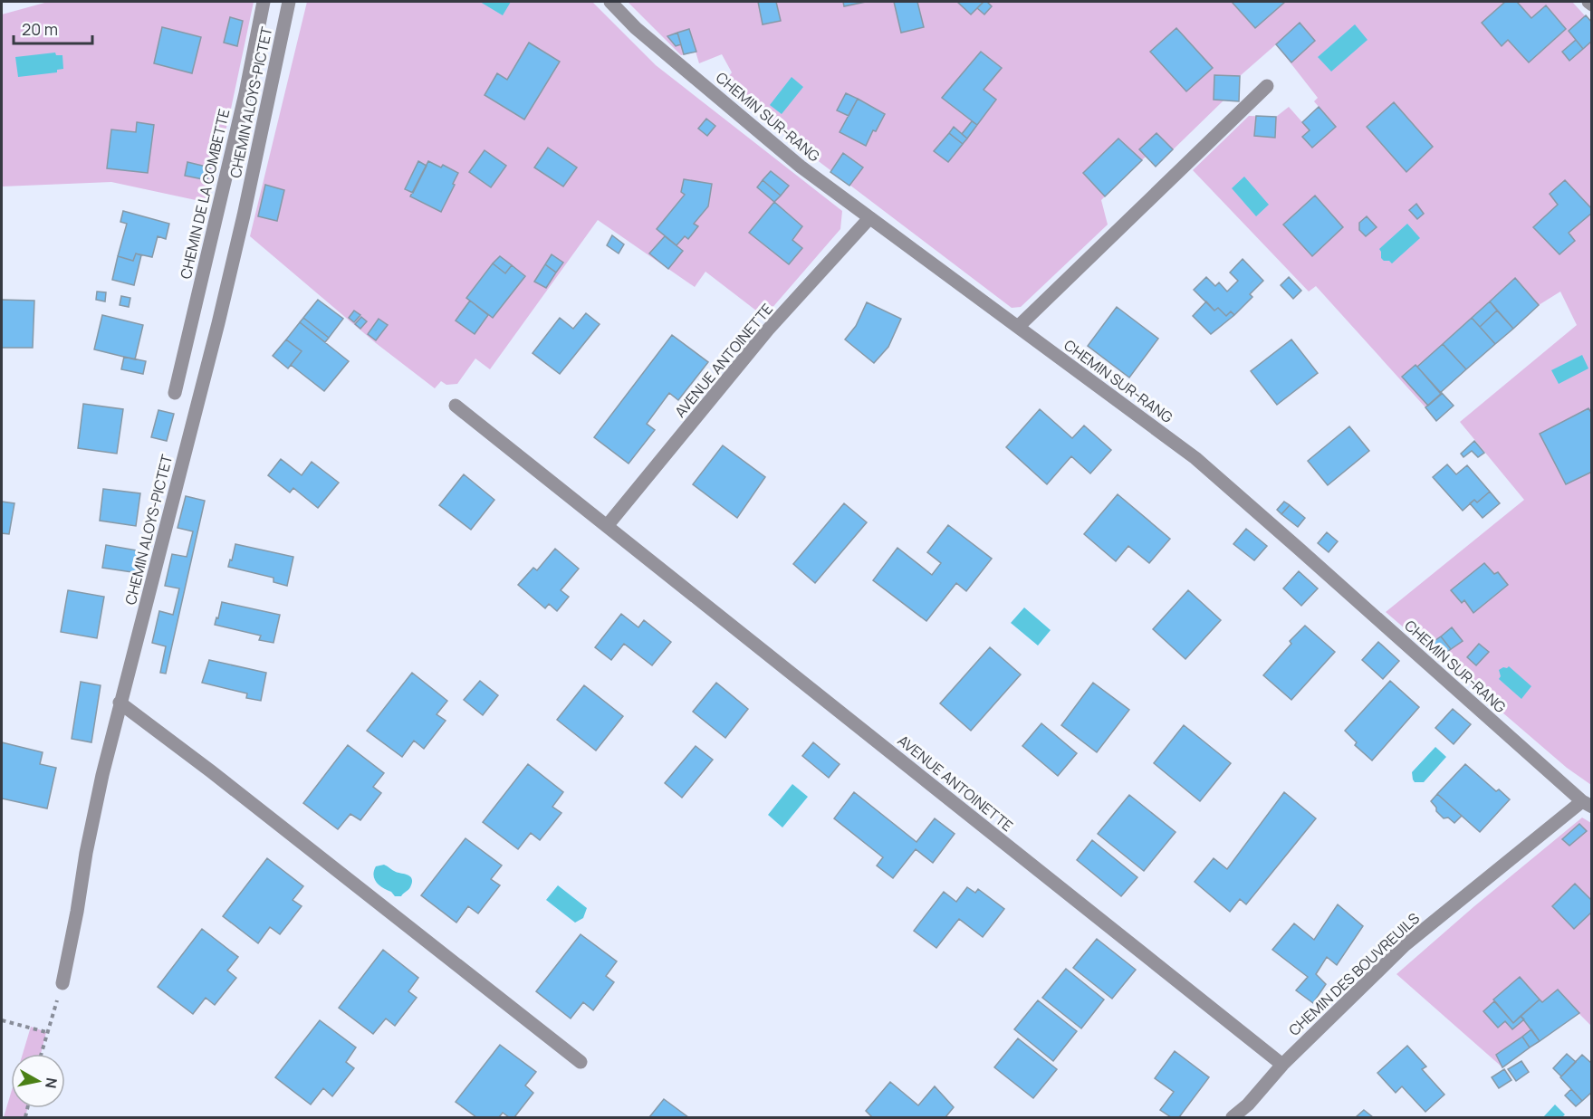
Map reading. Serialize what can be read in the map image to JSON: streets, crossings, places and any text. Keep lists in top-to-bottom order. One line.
{"streets":{"street":["CHEMIN ALOYS-PICTET","CHEMIN SUR-RANG","CHEMIN DE LA COMBETTE","AVENUE ANTOINETTE","CHEMIN DES BOUVREUILS"]},"crossings":[["CHEMIN SUR-RANG","AVENUE ANTOINETTE"],["CHEMIN SUR-RANG","CHEMIN DES BOUVREUILS"],["AVENUE ANTOINETTE","CHEMIN DES BOUVREUILS"]],"scale_bar":"20 m","north":"right"}
